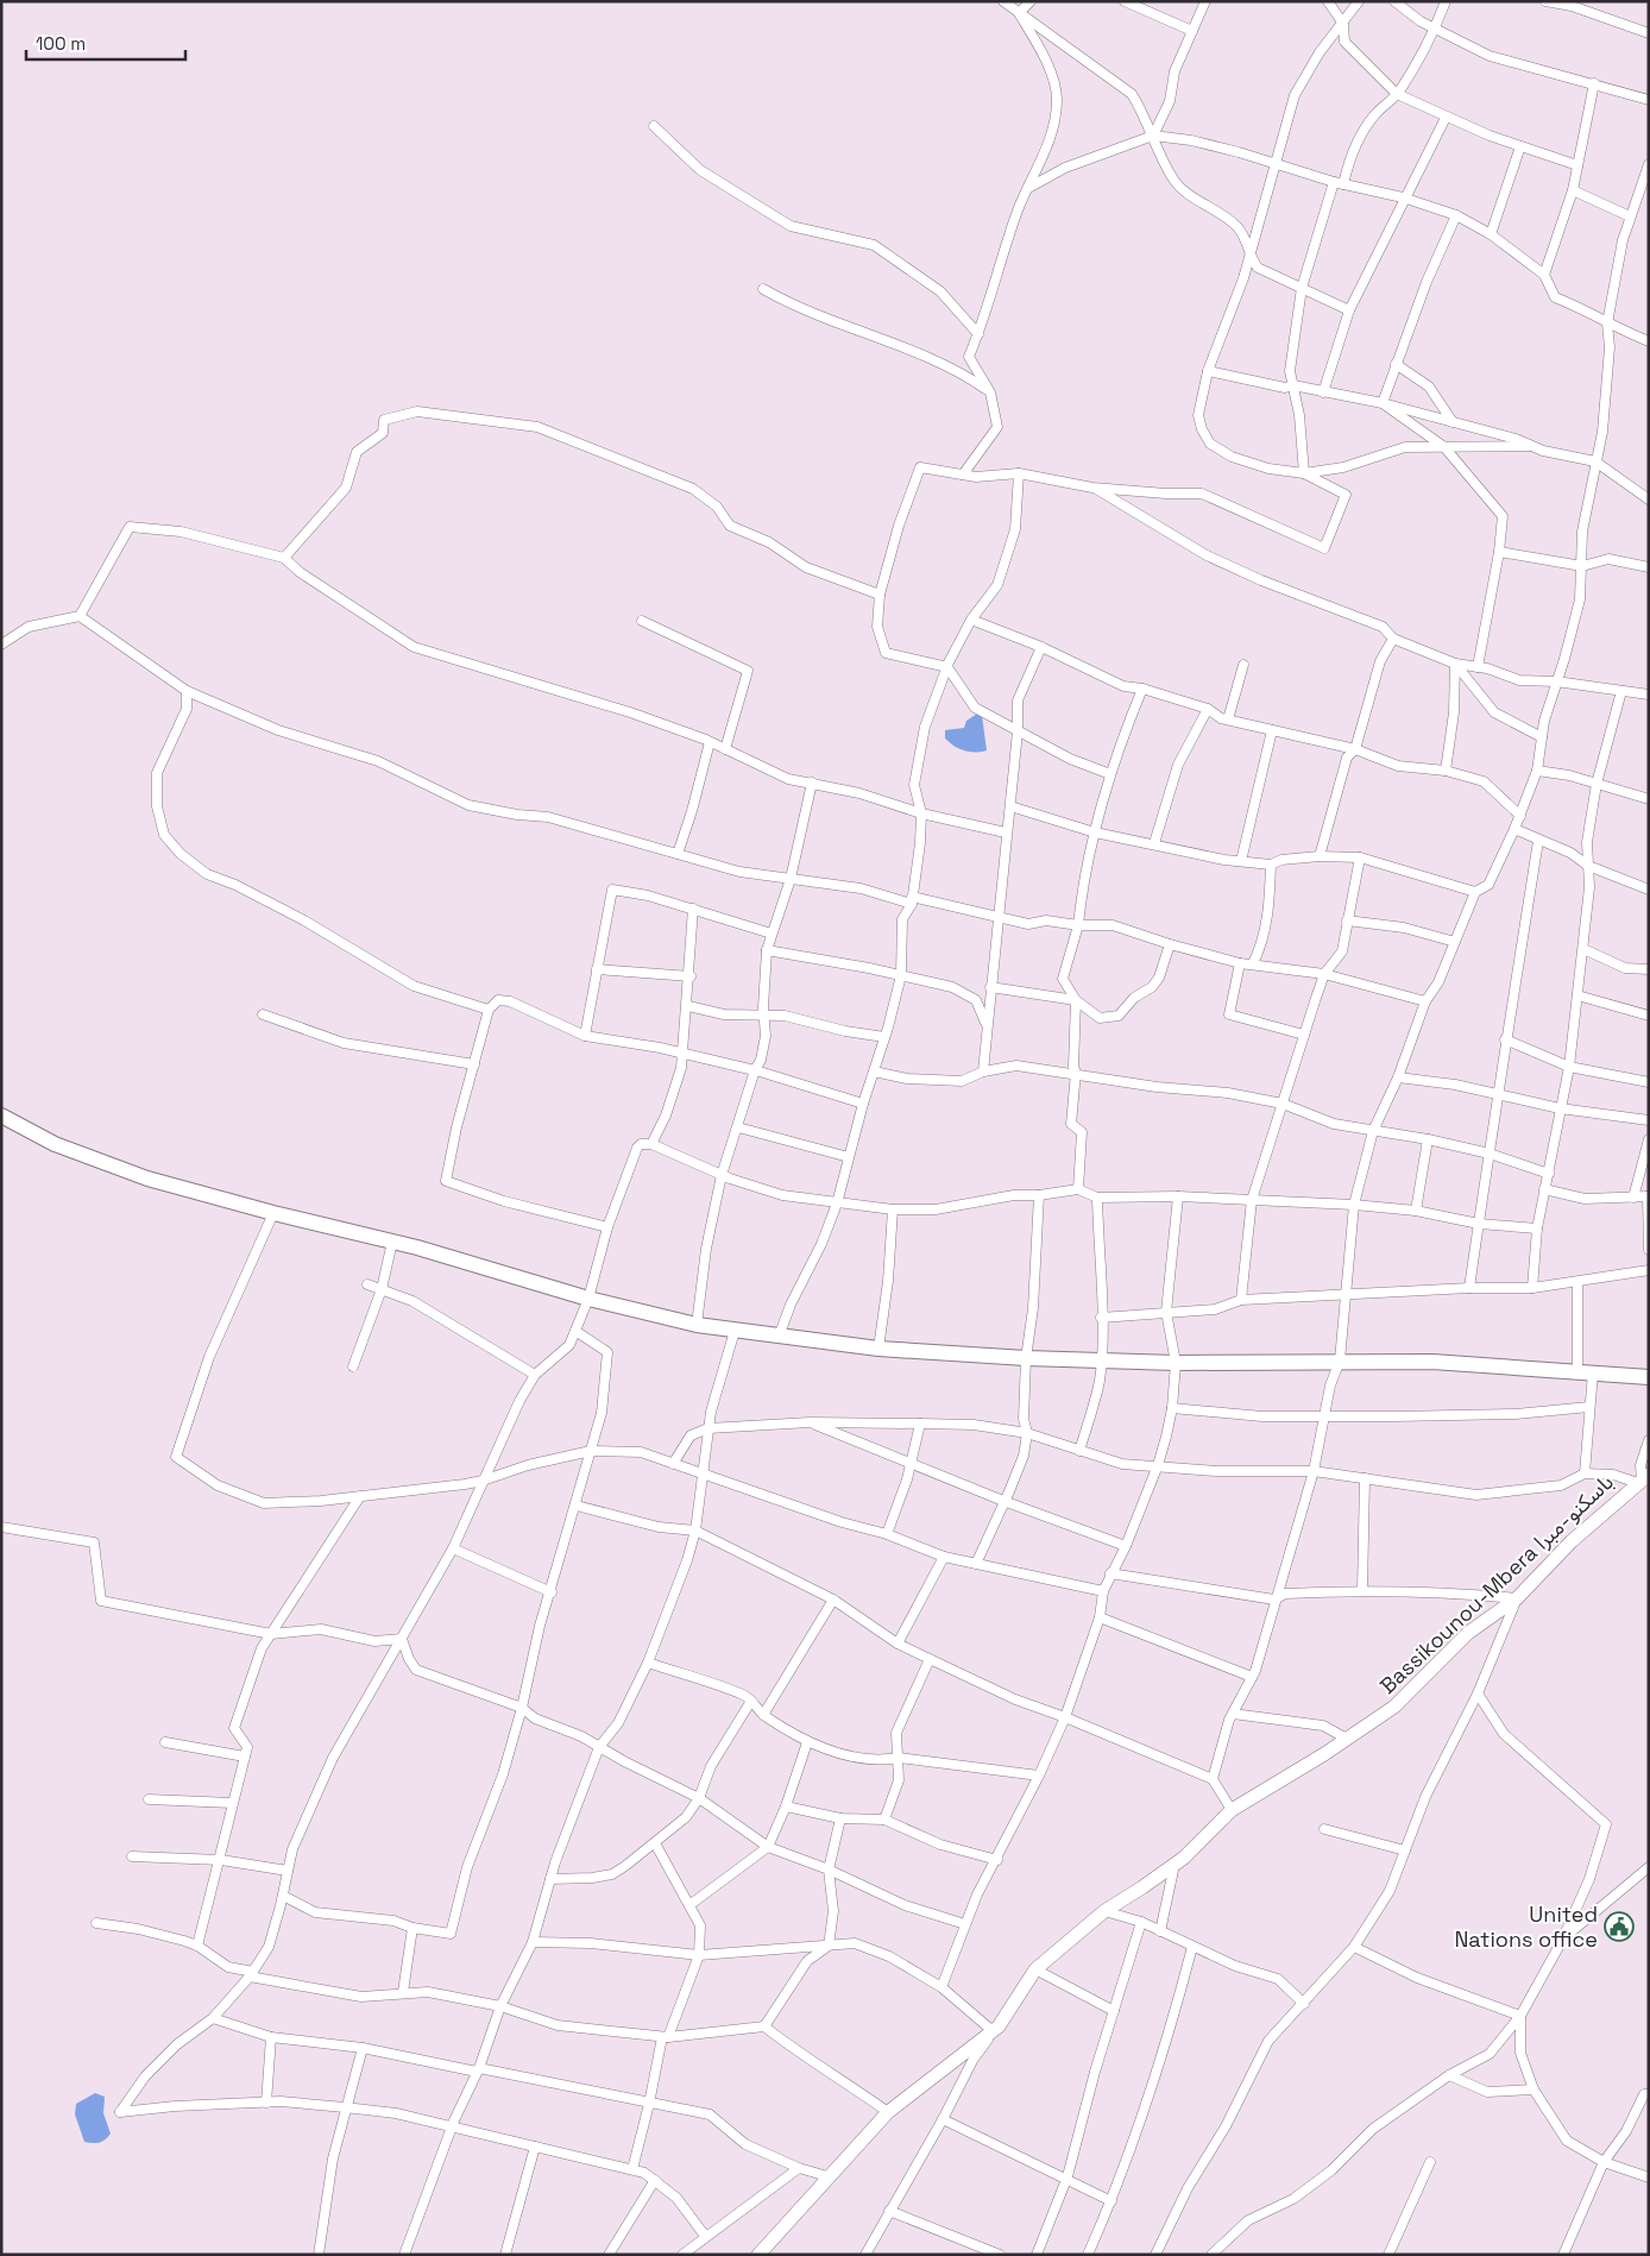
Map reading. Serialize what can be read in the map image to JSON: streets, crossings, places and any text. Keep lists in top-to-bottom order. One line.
{"streets":{"street":["Bassikounou-Mbera باسكنو-مبرا"]},"places":{"public building":["United Nations office"]},"scale_bar":"100 m"}
